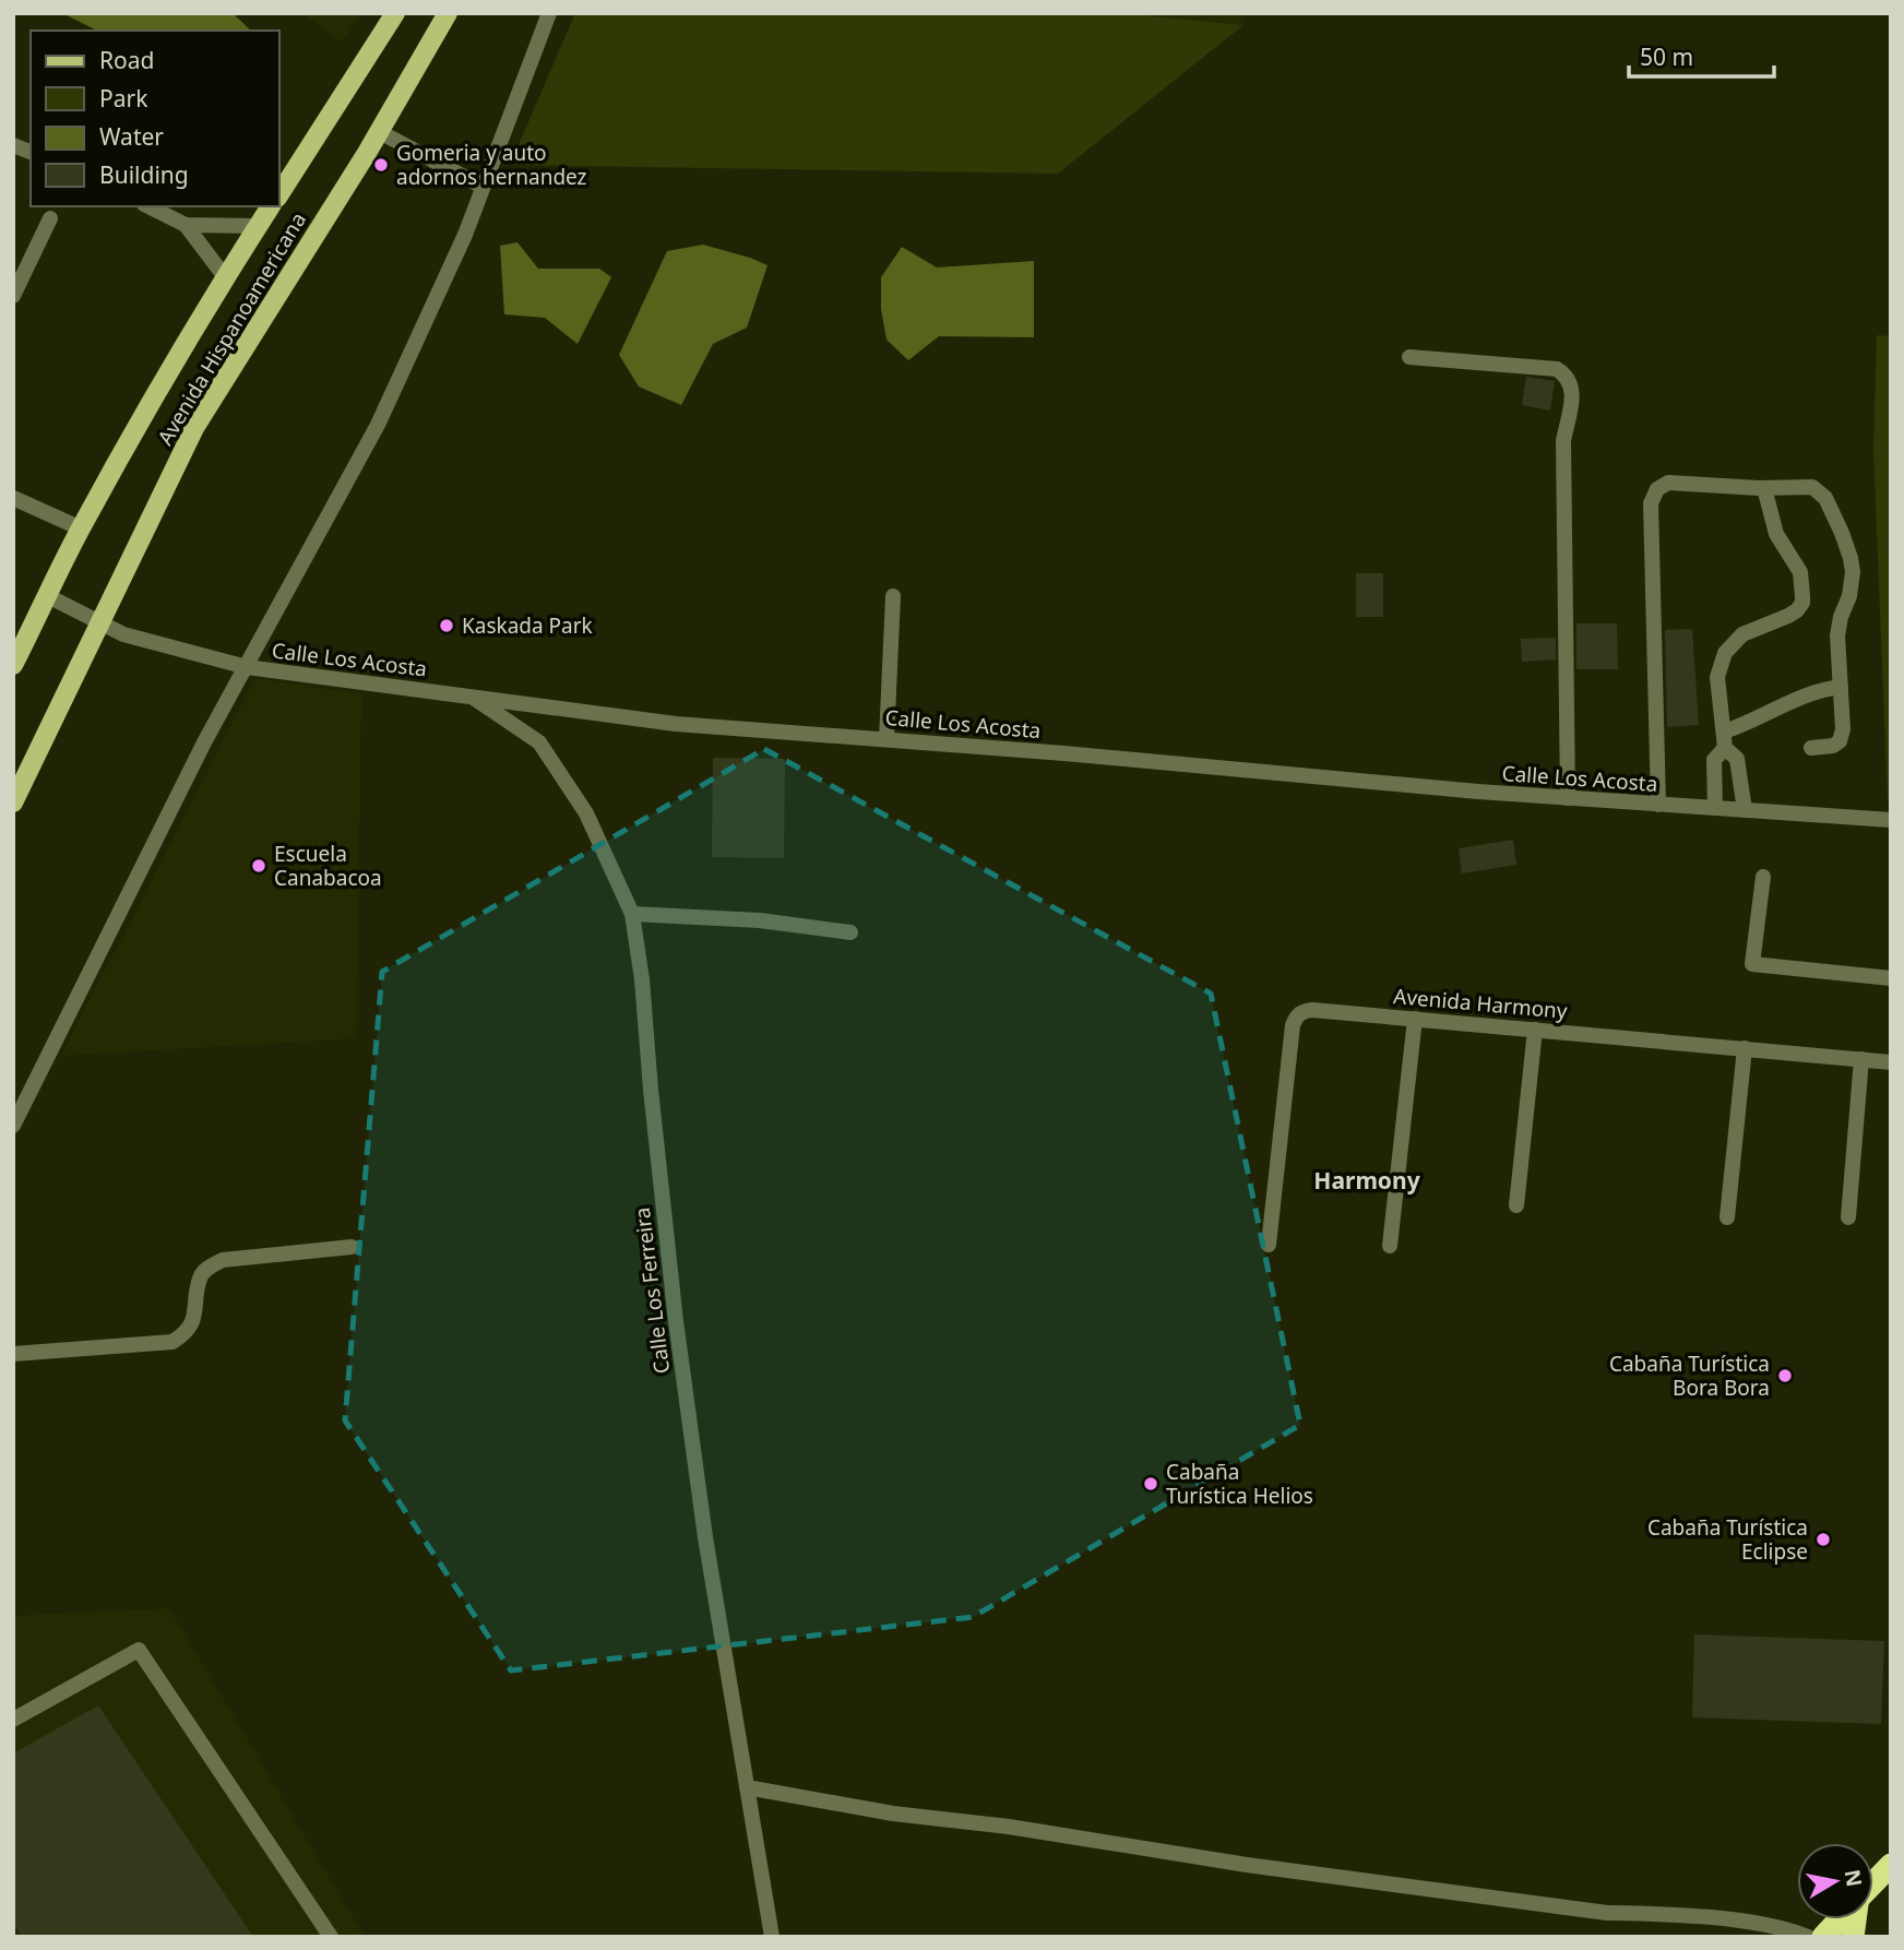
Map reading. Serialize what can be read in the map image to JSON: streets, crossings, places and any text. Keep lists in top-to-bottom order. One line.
{"streets":{"main road":["Avenida Hispanoamericana"],"street":["Calle Los Acosta","Avenida Harmony","Calle Los Ferreira"]},"crossings":[["Avenida Hispanoamericana","Calle Los Acosta"],["Calle Los Acosta","Calle Los Ferreira"]],"districts":["Harmony"],"places":["Gomeria y auto adornos hernandez","Kaskada Park","Escuela Canabacoa","Cabaña Turística Bora Bora","Cabaña Turística Helios","Cabaña Turística Eclipse"],"legend":["Road","Park","Water","Building"],"scale_bar":"50 m","north":"right"}
